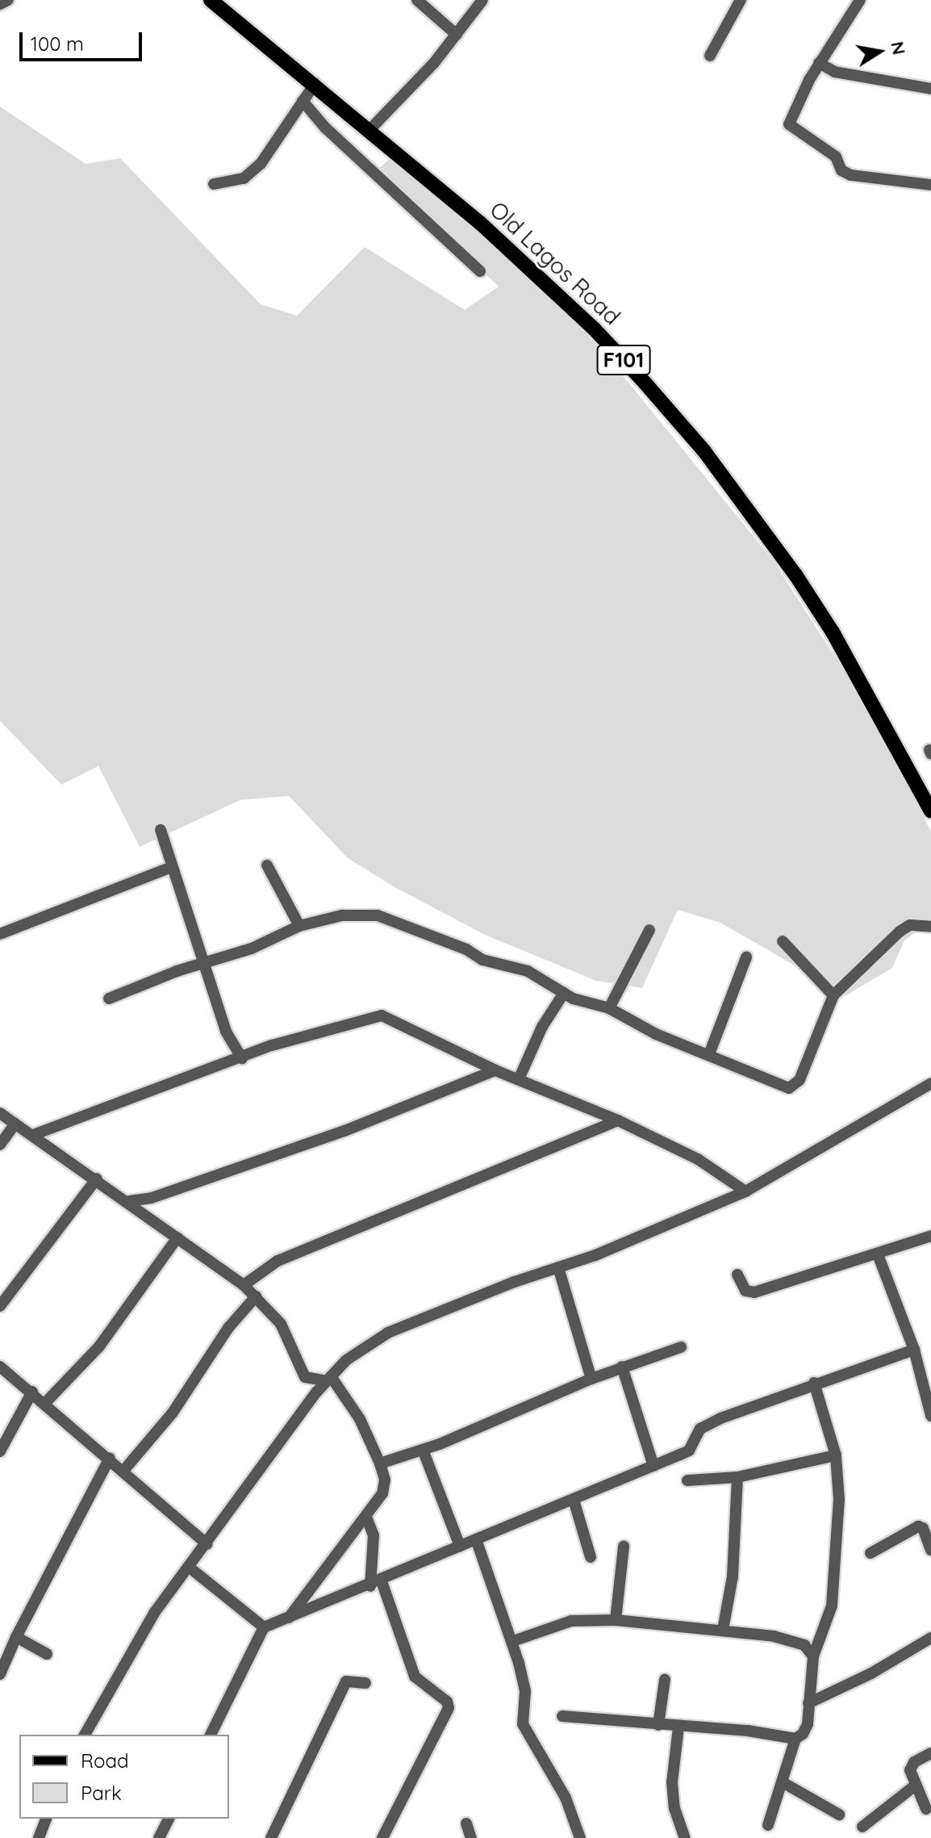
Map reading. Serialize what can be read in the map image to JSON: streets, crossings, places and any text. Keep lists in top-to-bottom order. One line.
{"streets":{"main road":["Old Lagos Road","F101"]},"legend":["Road","Park"],"scale_bar":"100 m","north":"right"}
